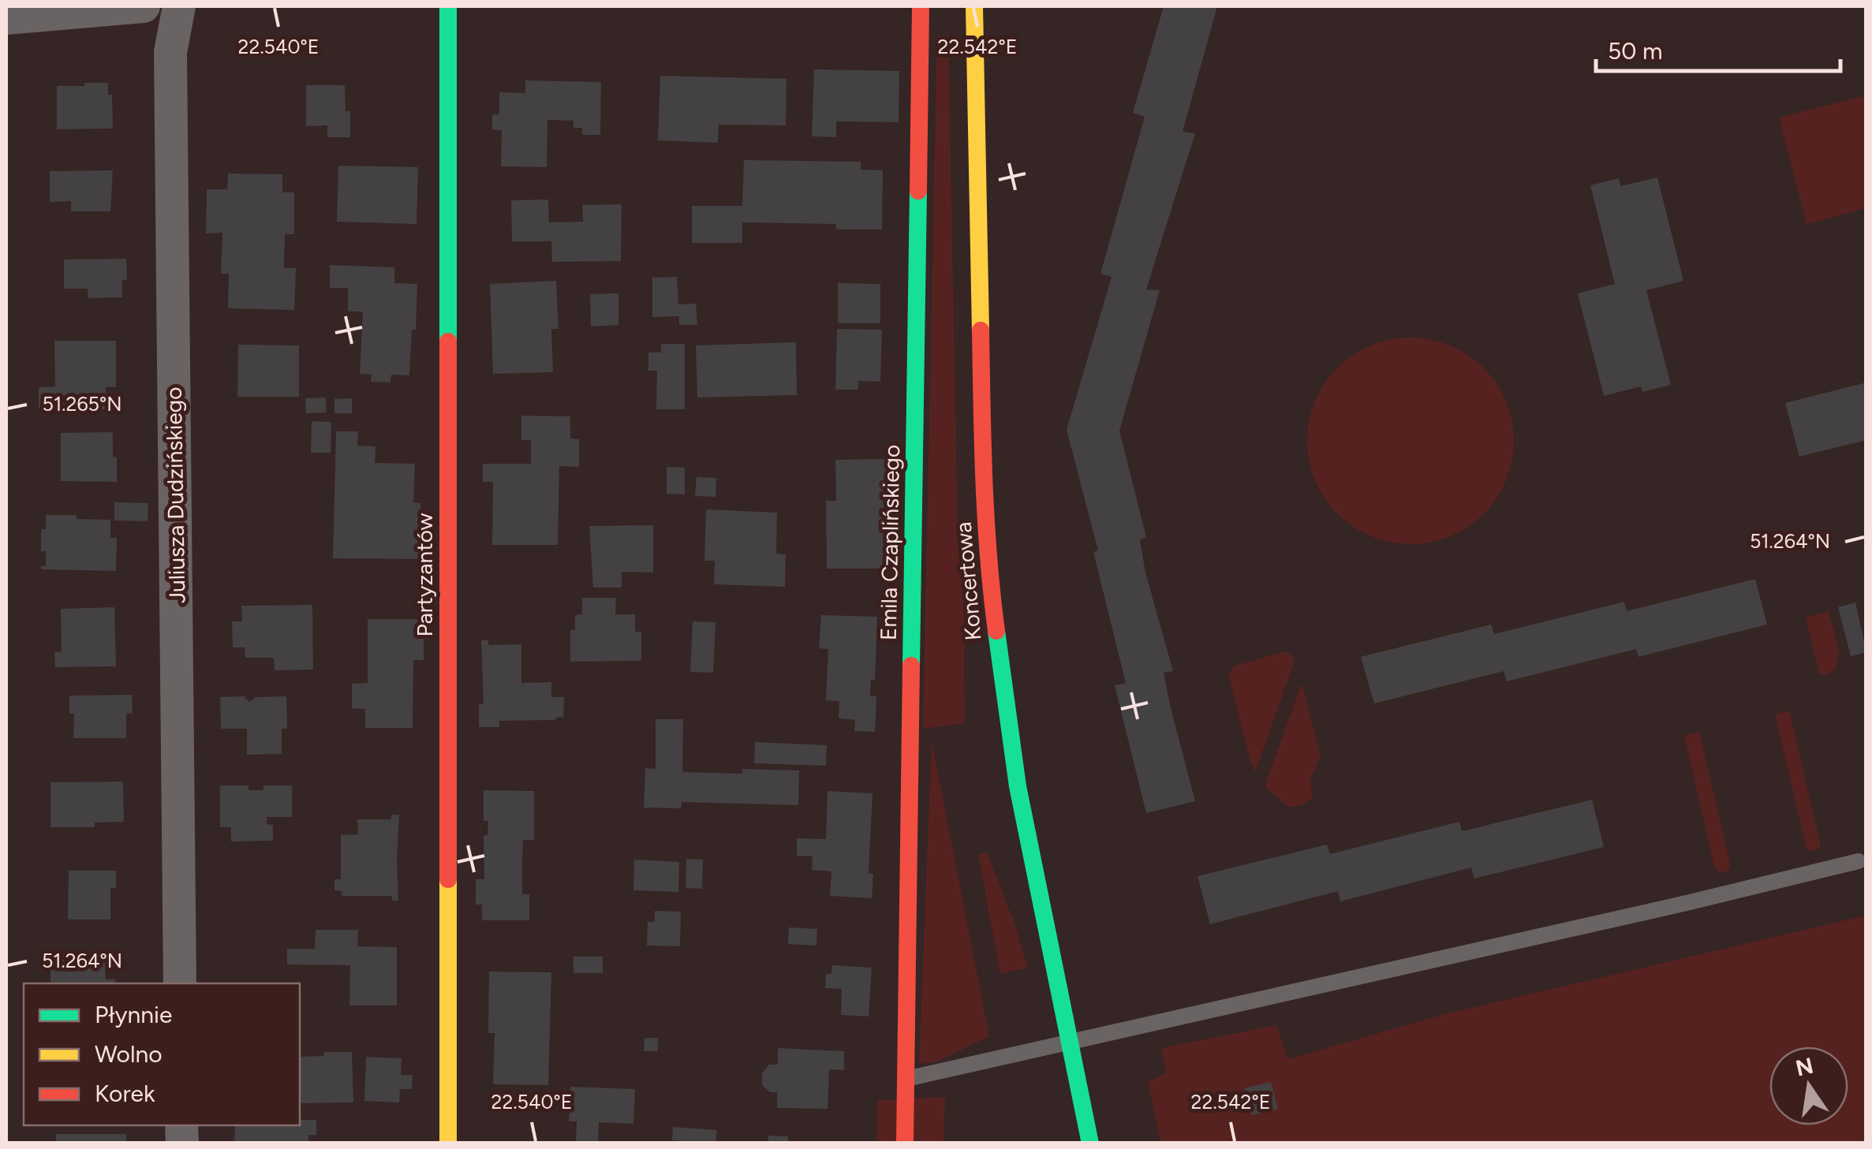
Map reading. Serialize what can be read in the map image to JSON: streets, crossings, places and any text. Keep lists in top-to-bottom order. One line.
{"streets":{"street":["Juliusza Dudzińskiego","Emila Czaplińskiego","Partyzantów","Koncertowa"]},"legend":["Płynnie","Wolno","Korek"],"scale_bar":"50 m","north":"top","coordinates":["22.540°E","22.542°E","51.265°N","51.264°N"]}
